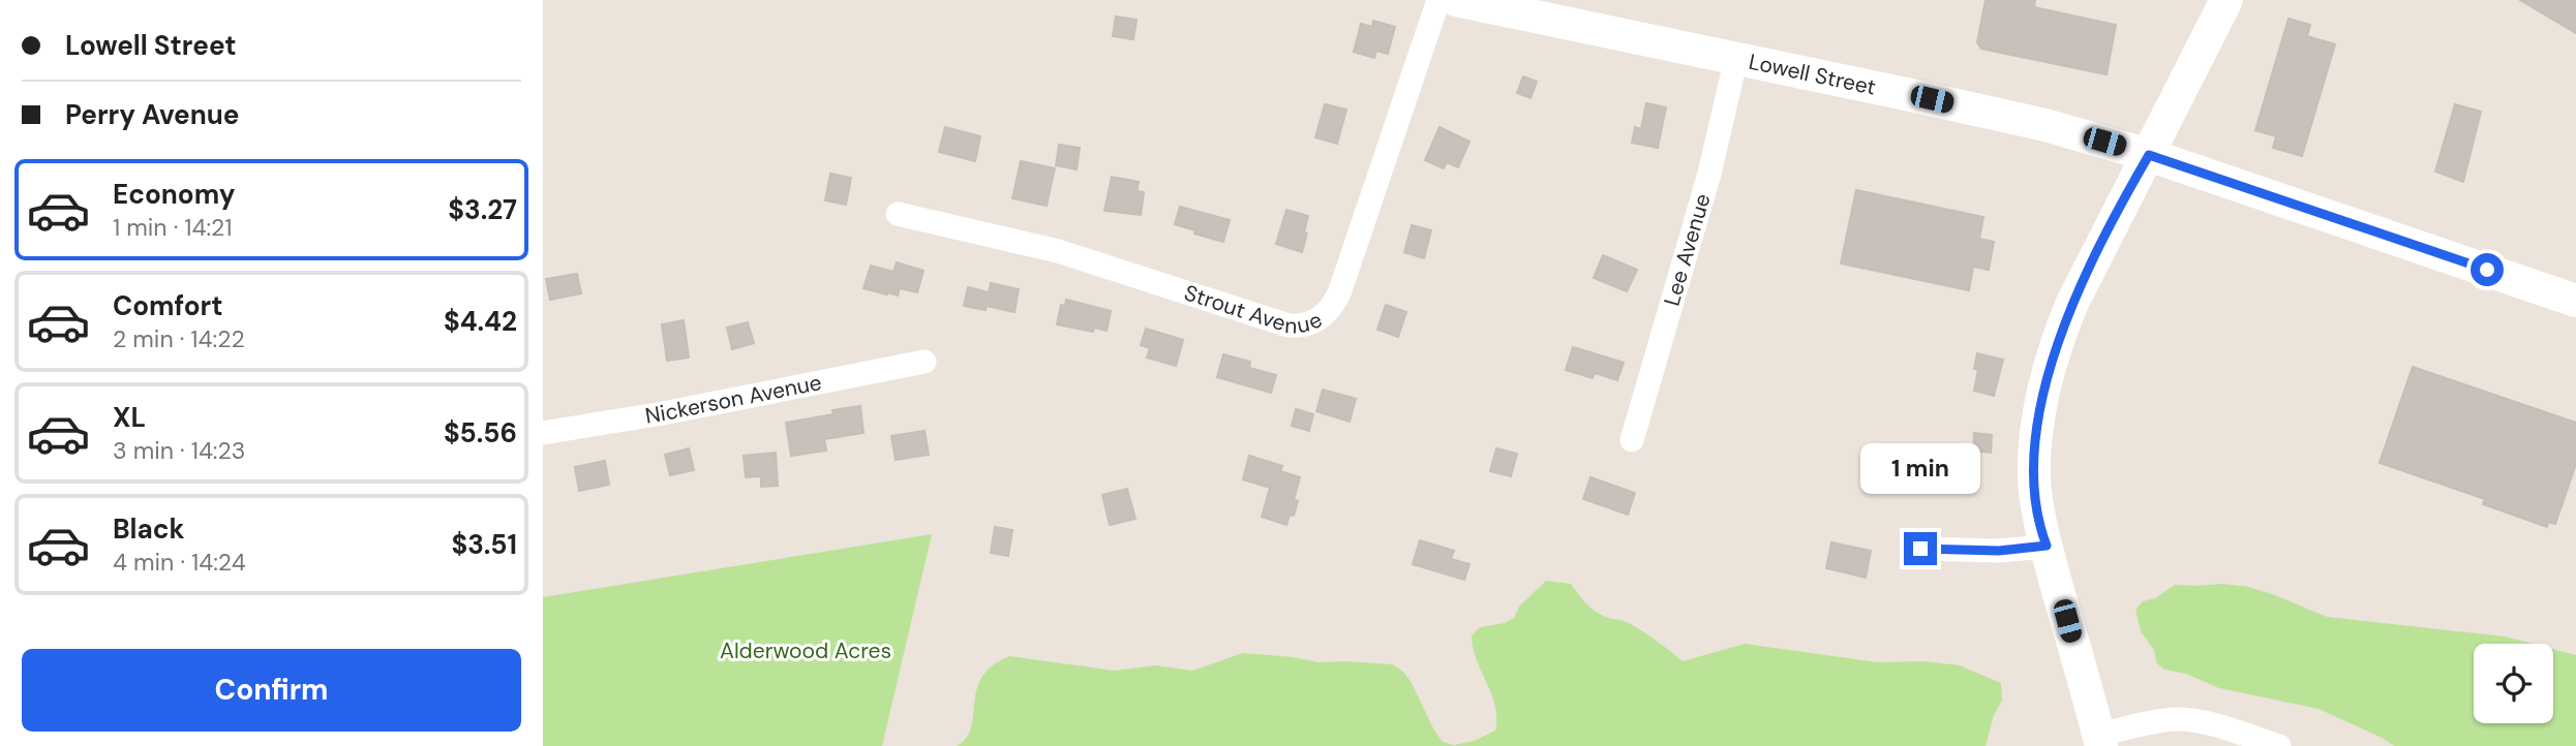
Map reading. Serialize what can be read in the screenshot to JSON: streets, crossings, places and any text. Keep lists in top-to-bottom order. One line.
{"streets":{"main road":["Lowell Street"],"street":["Lee Avenue","Strout Avenue","Nickerson Avenue"]},"crossings":[["Lowell Street","Lee Avenue"]],"parks":["Alderwood Acres"],"page":{"banner":["Lowell Street","Perry Avenue"],"list":[{"name":"Economy","note":"1 min · 14:21","value":"$3.27"},{"name":"Comfort","note":"2 min · 14:22","value":"$4.42"},{"name":"XL","note":"3 min · 14:23","value":"$5.56"},{"name":"Black","note":"4 min · 14:24","value":"$3.51"}],"bubble":"1 min","buttons":"Confirm"}}
